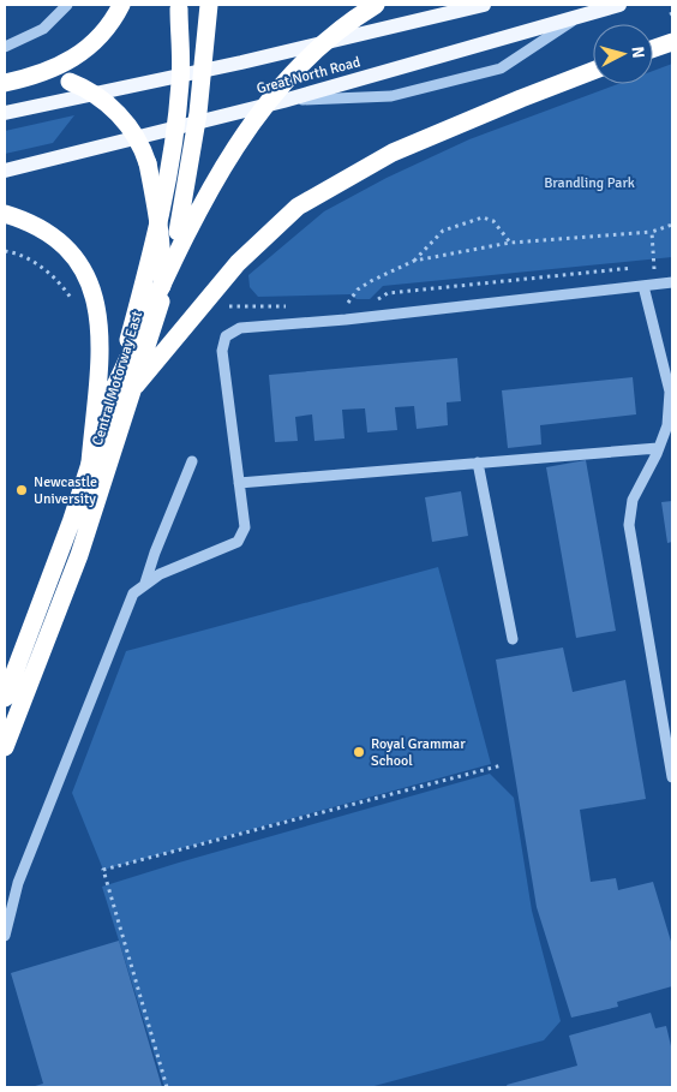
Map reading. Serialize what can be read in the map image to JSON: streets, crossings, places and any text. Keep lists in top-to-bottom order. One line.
{"streets":{"highway":["Central Motorway East"],"main road":["Great North Road"]},"parks":["Brandling Park"],"places":["Newcastle University","Royal Grammar School"],"north":"right"}
